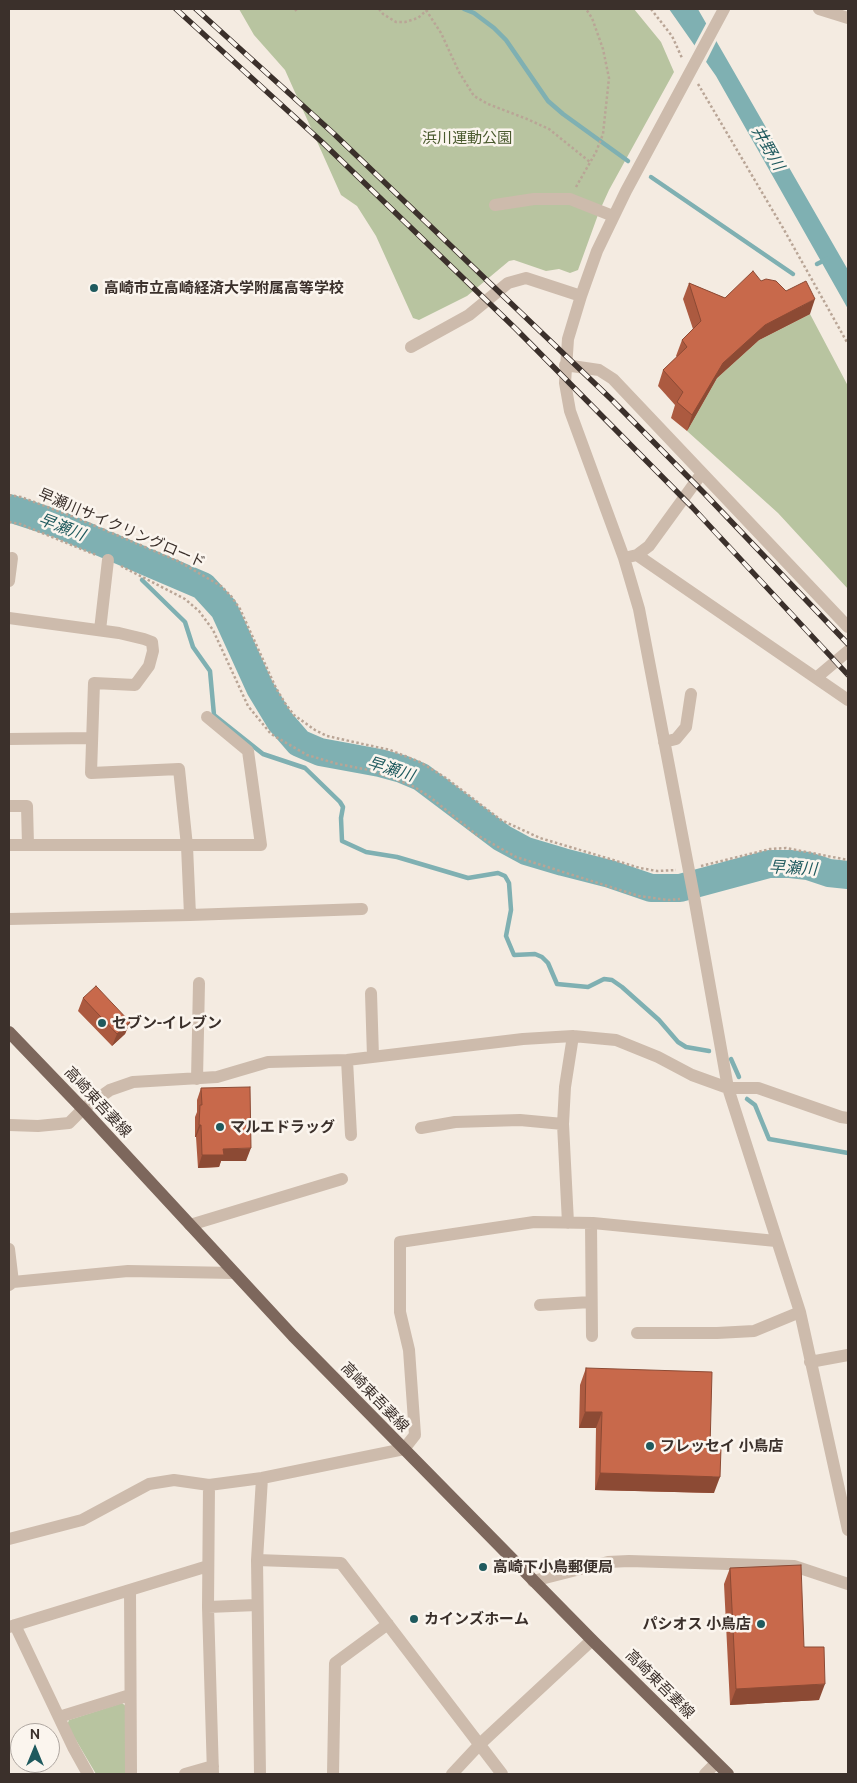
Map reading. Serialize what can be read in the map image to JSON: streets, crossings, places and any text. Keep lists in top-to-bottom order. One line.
{"streets":{"main road":["高崎東吾妻線"],"path":["早瀬川サイクリングロード"]},"water":["井野川","早瀬川"],"parks":["浜川運動公園"],"places":["高崎市立高崎経済大学附属高等学校","セブン-イレブン","マルエドラッグ","フレッセイ 小鳥店","高崎下小鳥郵便局","カインズホーム","パシオス 小鳥店"],"north":"top"}
